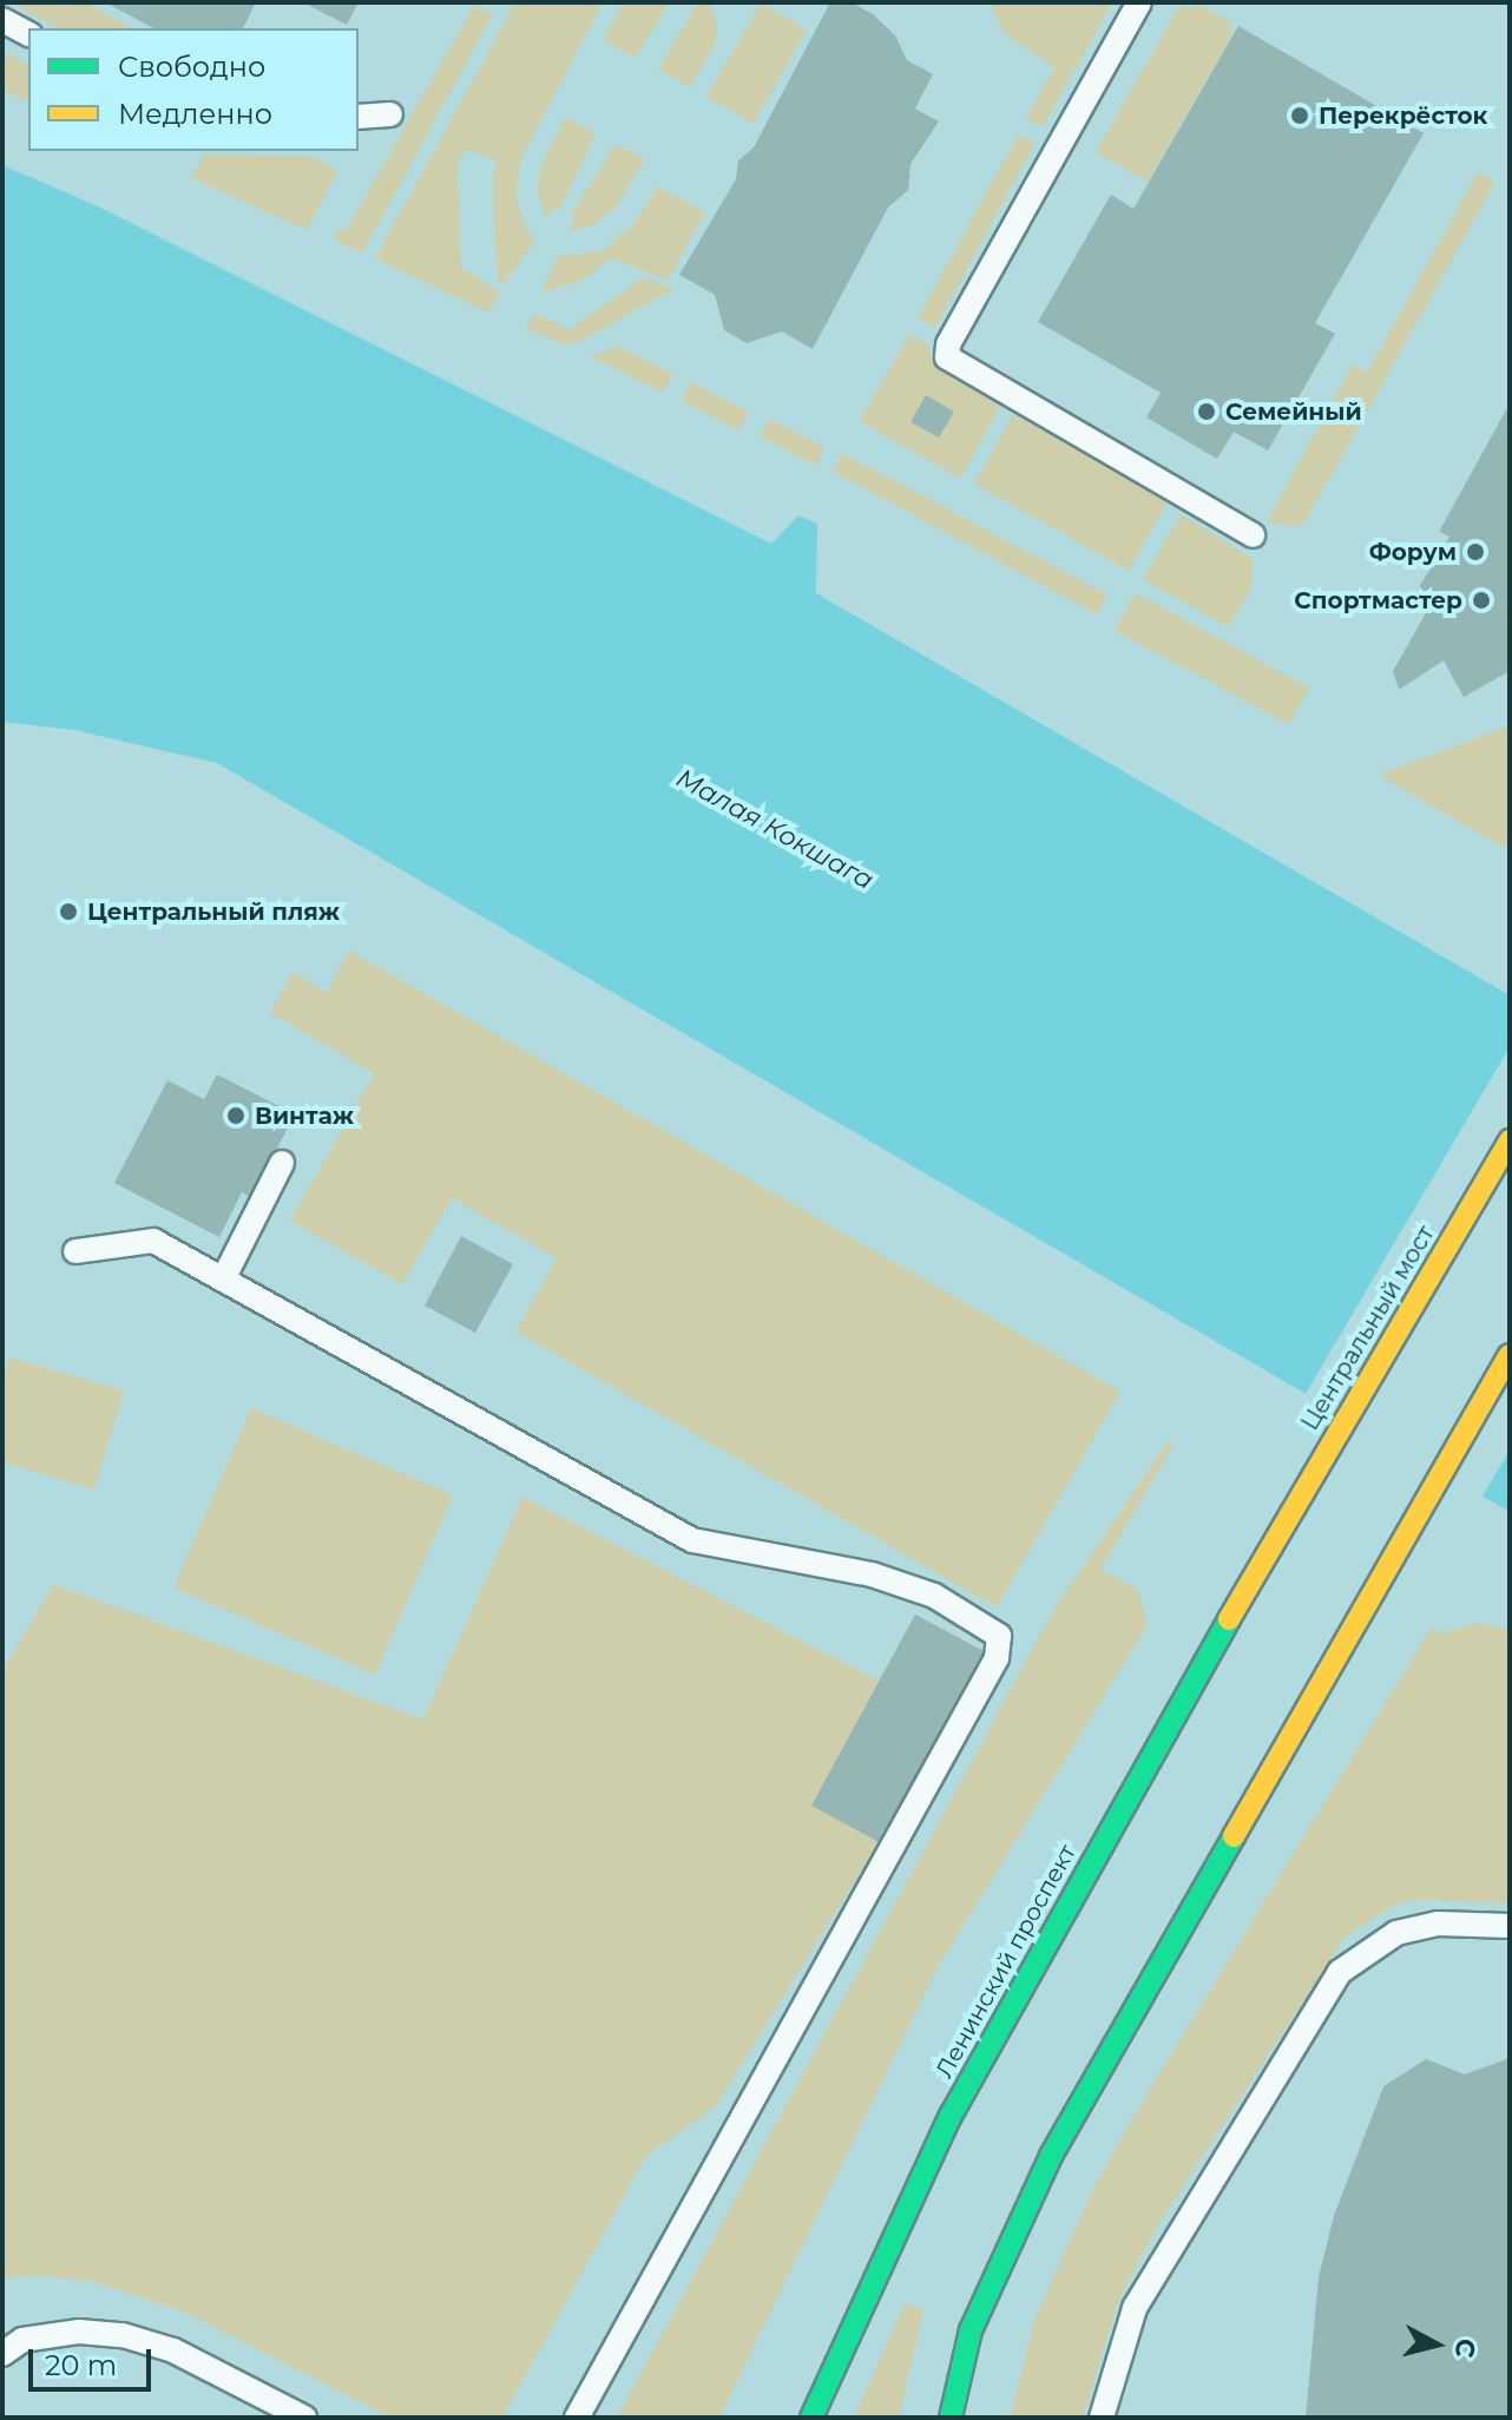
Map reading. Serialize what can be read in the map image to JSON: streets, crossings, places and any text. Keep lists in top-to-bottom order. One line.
{"streets":{"main road":["Центральный мост","Ленинский проспект"]},"crossings":[["Центральный мост","Ленинский проспект"]],"water":["Малая Кокшага"],"places":["Перекрёсток","Семейный","Форум","Спортмастер","Центральный пляж","Винтаж"],"legend":["Свободно","Медленно"],"scale_bar":"20 m","north":"right"}
